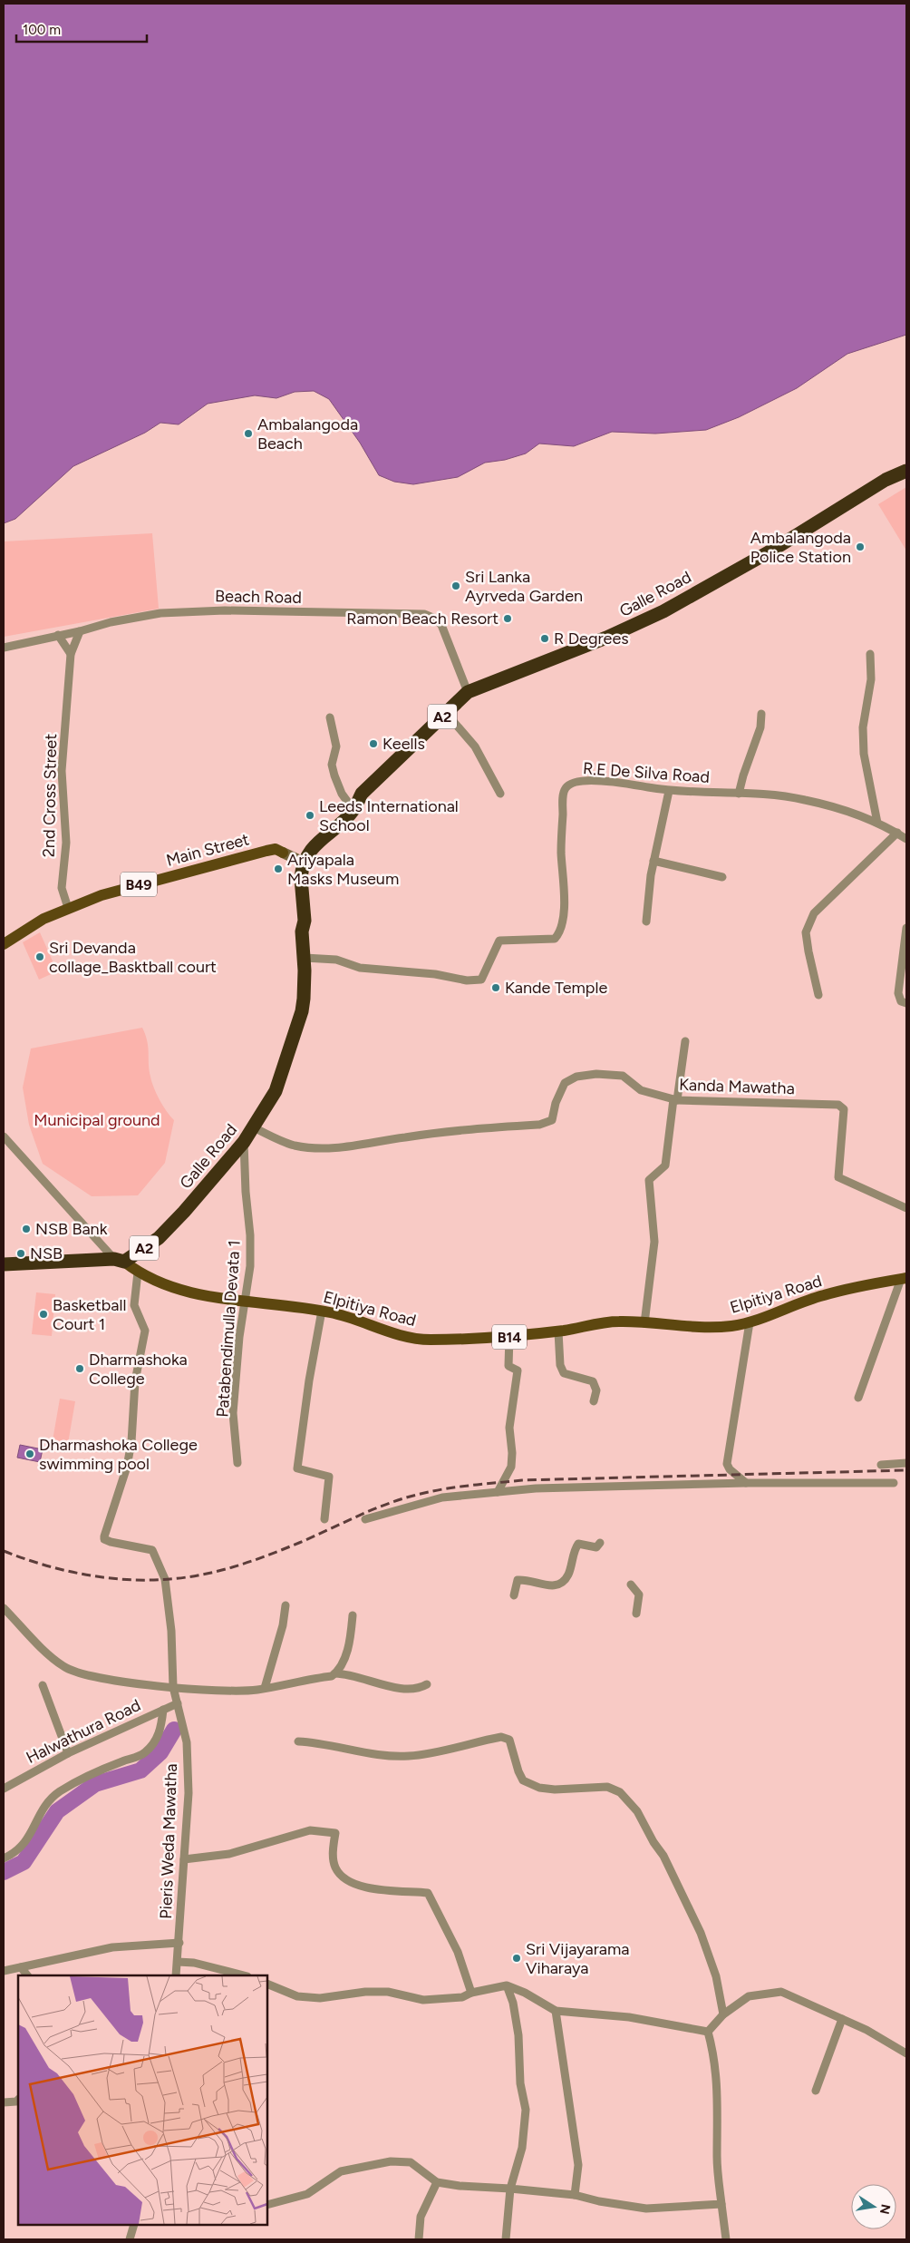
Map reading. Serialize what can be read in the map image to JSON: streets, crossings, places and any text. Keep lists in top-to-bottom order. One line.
{"streets":{"highway":["Galle Road","A2"],"main road":["Main Street","B49","Elpitiya Road","B14"],"street":["Beach Road","R.E De Silva Road","2nd Cross Street","Kanda Mawatha","Patabendimulla Devata 1","Halwathura Road","Pieris Weda Mawatha"]},"crossings":[["Galle Road","Beach Road"],["Galle Road","A2"],["Galle Road","R.E De Silva Road"],["Galle Road","Main Street"],["Galle Road","Kanda Mawatha"],["Galle Road","Elpitiya Road"],["Galle Road","Patabendimulla Devata 1"],["Beach Road","2nd Cross Street"],["A2","Elpitiya Road"],["2nd Cross Street","Main Street"],["Elpitiya Road","Patabendimulla Devata 1"],["Elpitiya Road","Pieris Weda Mawatha"],["Halwathura Road","Pieris Weda Mawatha"]],"parks":["Municipal ground"],"places":["Ambalangoda Beach","Ambalangoda Police Station","Sri Lanka Ayrveda Garden","Ramon Beach Resort","R Degrees","Keells","Leeds International School","Ariyapala Masks Museum","Sri Devanda collage_Basktball court","Kande Temple","NSB Bank","NSB","Basketball Court 1","Dharmashoka College","Dharmashoka College swimming pool","Sri Vijayarama Viharaya"],"scale_bar":"100 m","north":"right"}
